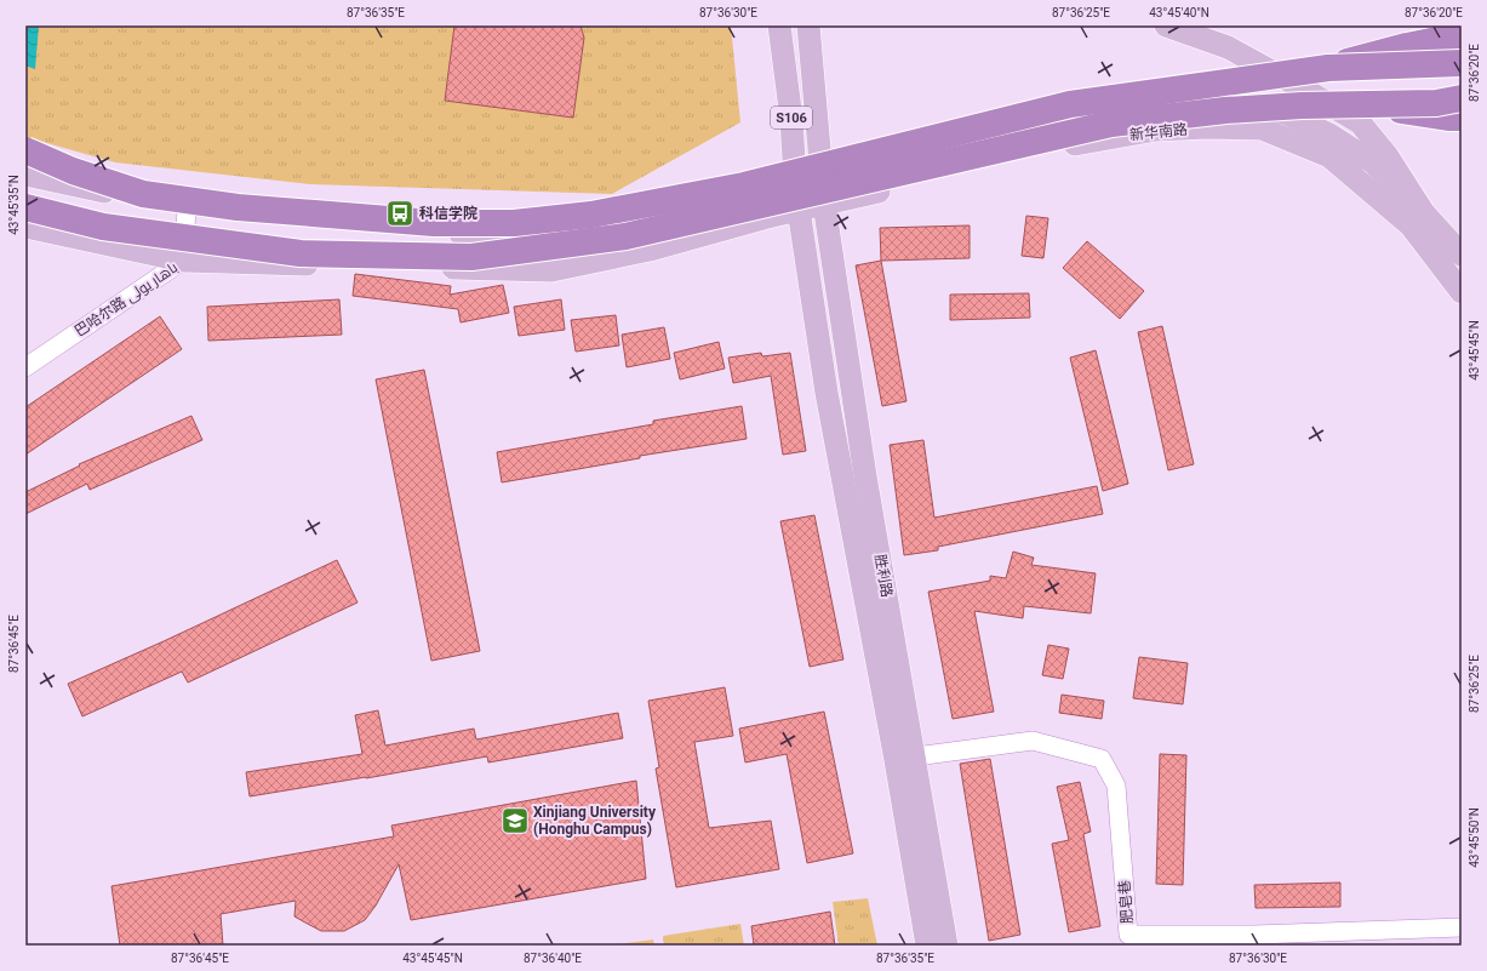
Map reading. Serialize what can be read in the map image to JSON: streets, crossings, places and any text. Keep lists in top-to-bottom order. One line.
{"streets":{"main road":["S106","新华南路","胜利路"],"street":["巴哈尔路 باھار يولى","肥皂巷"]},"crossings":[["S106","新华南路"],["S106","胜利路"],["新华南路","巴哈尔路 باھار يولى"],["新华南路","胜利路"],["胜利路","肥皂巷"]],"places":{"bus stop":["科信学院"],"school or university":["Xinjiang University (Honghu Campus)"]},"coordinates":["87°36'35\"E","87°36'30\"E","87°36'25\"E","43°45'40\"N","87°36'20\"E","43°45'35\"N","43°45'45\"N","87°36'45\"E","43°45'50\"N","87°36'40\"E"]}
